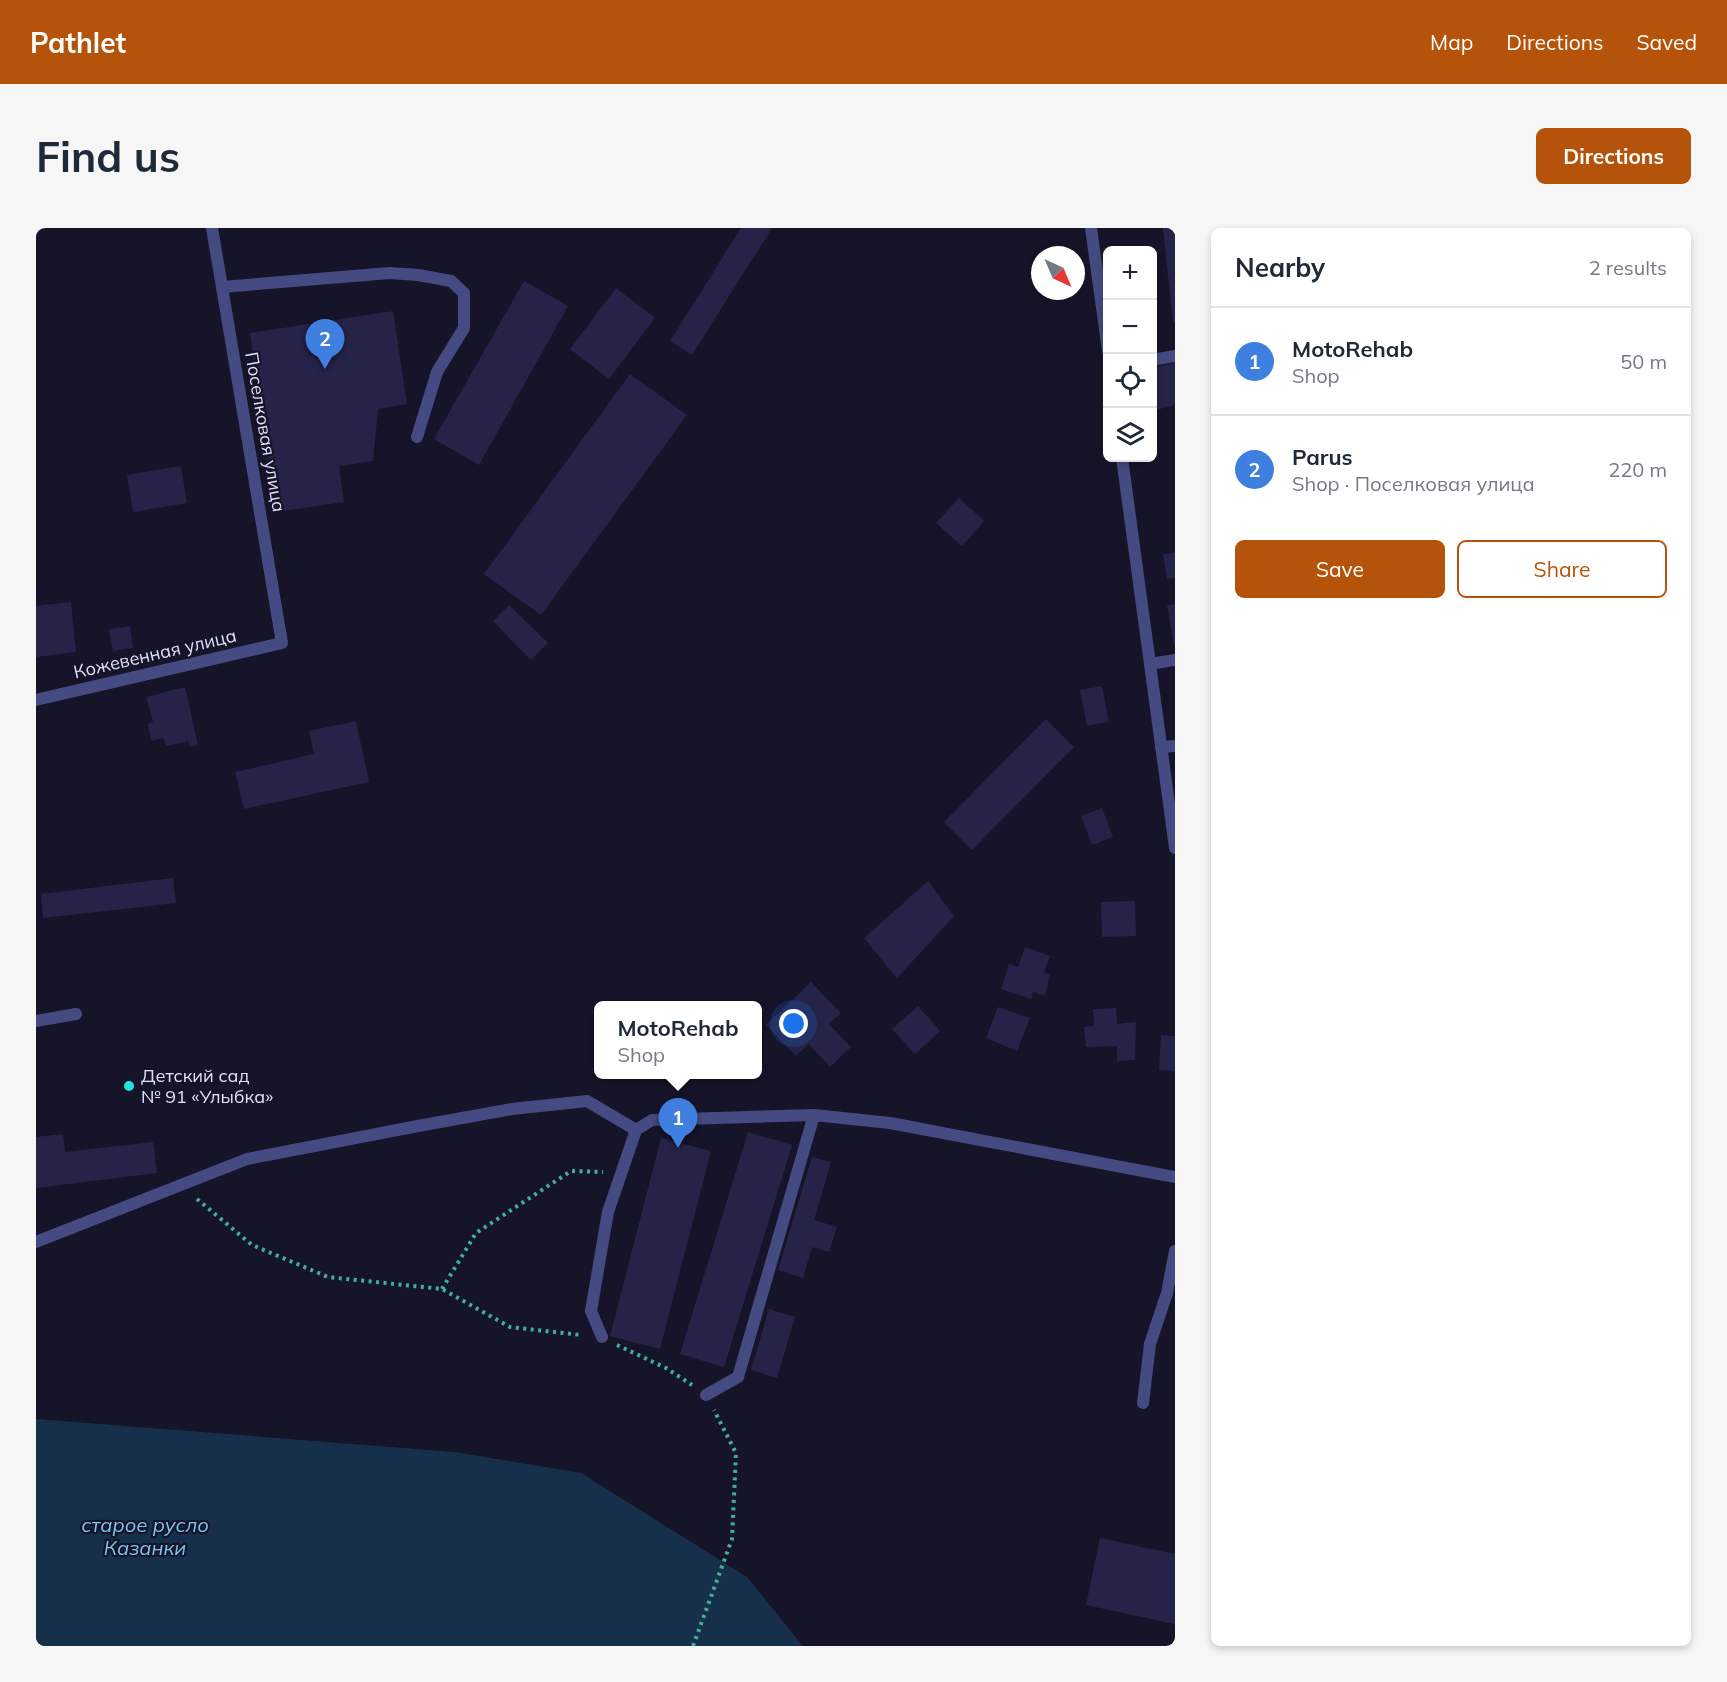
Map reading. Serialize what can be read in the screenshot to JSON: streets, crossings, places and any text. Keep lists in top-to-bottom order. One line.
{"streets":{"street":["Поселковая улица","Кожевенная улица"]},"crossings":[["Поселковая улица","Кожевенная улица"]],"water":["старое русло Казанки"],"places":["Детский сад № 91 «Улыбка»"],"north":"bottom right","page":{"header":"Pathlet","nav":["Map","Directions","Saved"],"buttons":["Directions",["Save","Share"]],"title":"Find us","heading":["Nearby","2 results"],"map_buttons":["+","−"],"list":[{"mark":"1","name":"MotoRehab","note":"Shop","value":"50 m"},{"mark":"2","name":"Parus","note":"Shop · Поселковая улица","value":"220 m"}],"pins":["2","1"],"popup":["MotoRehab","Shop"]}}
